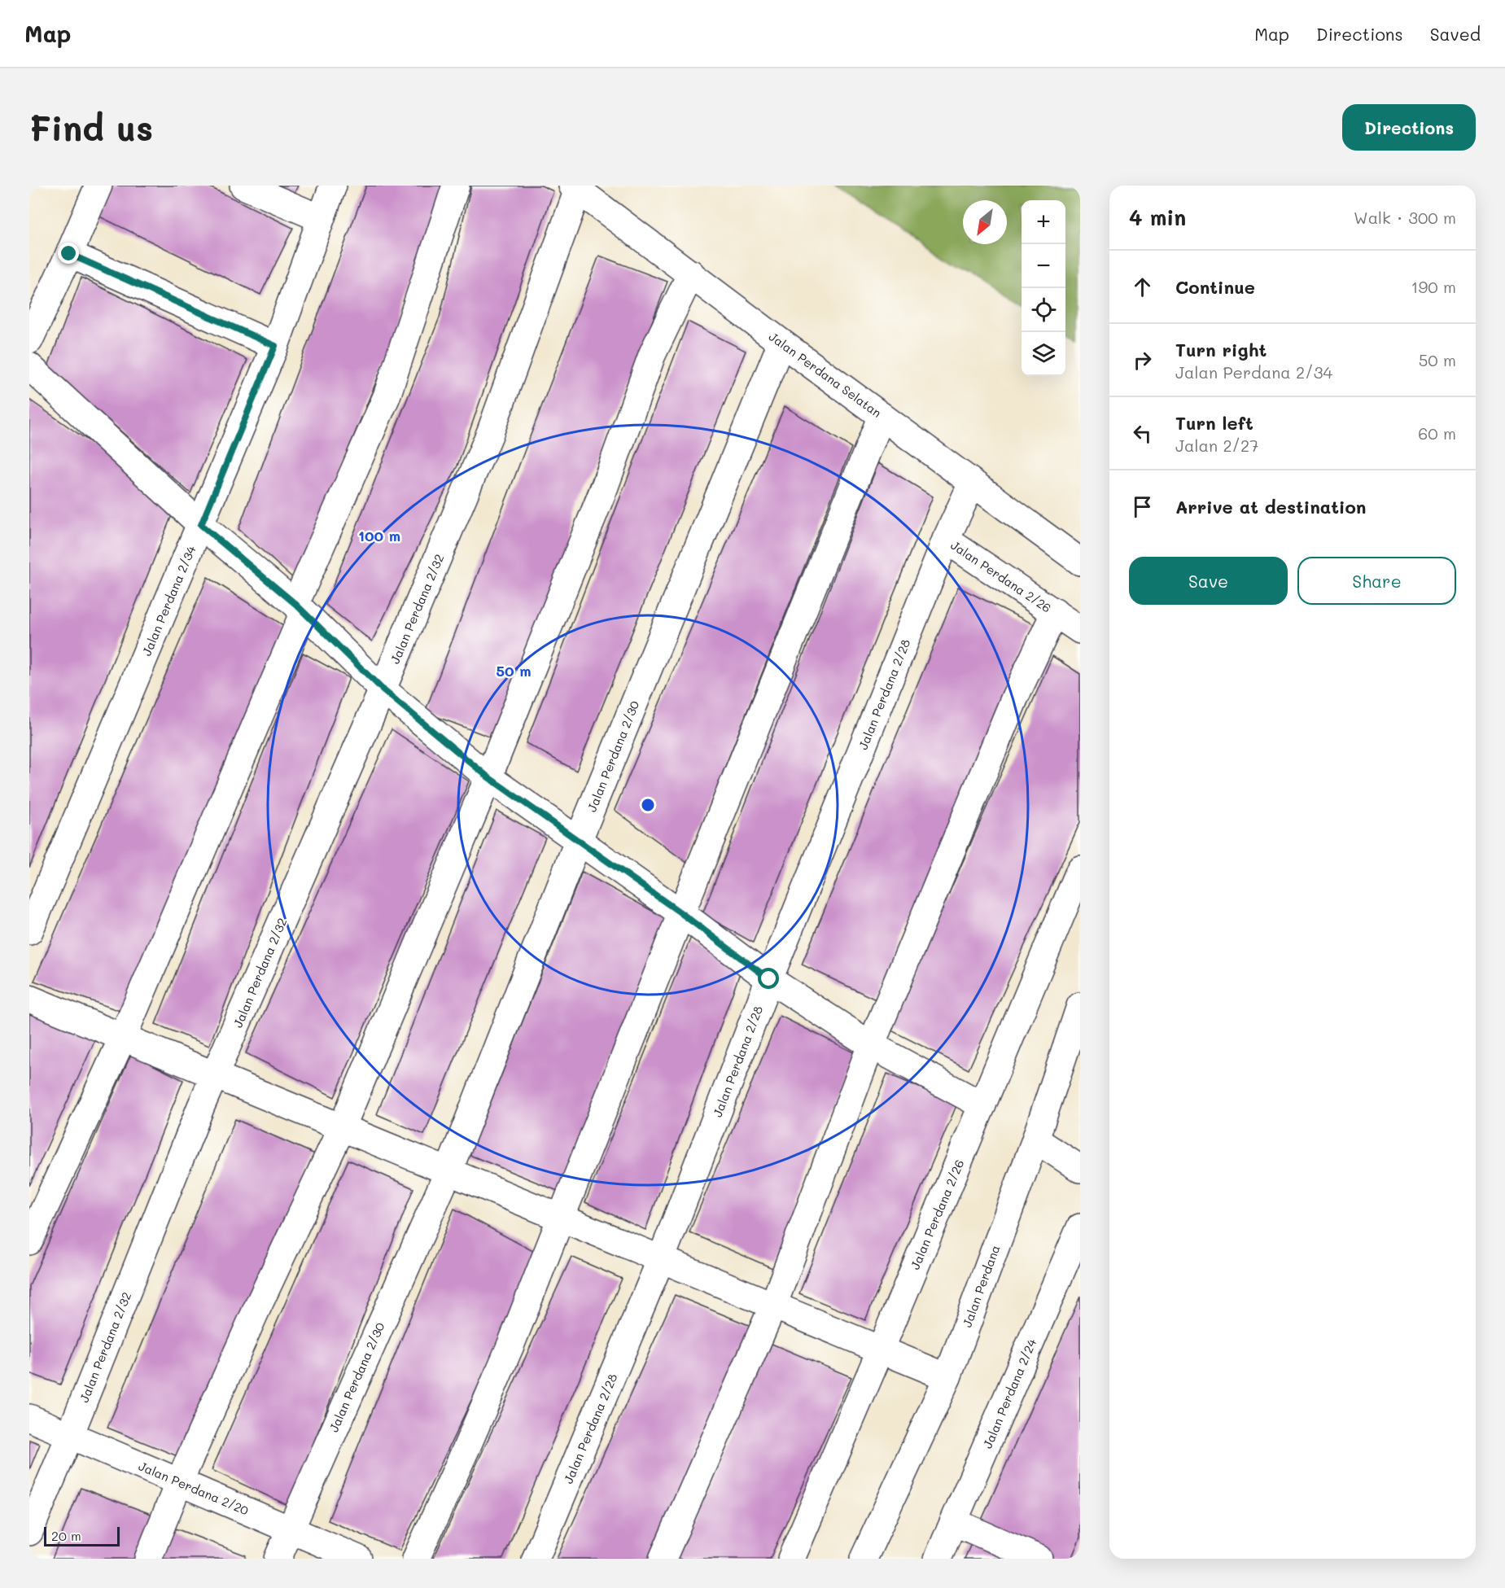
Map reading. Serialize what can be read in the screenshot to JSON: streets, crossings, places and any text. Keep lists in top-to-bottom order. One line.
{"streets":{"street":["Jalan Perdana Selatan","Jalan Perdana 2/26","Jalan Perdana 2/34","Jalan Perdana 2/32","Jalan Perdana 2/28","Jalan Perdana 2/30","Jalan Perdana","Jalan Perdana 2/24","Jalan Perdana 2/20"]},"crossings":[["Jalan Perdana Selatan","Jalan Perdana 2/32"],["Jalan Perdana Selatan","Jalan Perdana 2/28"],["Jalan Perdana Selatan","Jalan Perdana 2/30"],["Jalan Perdana 2/26","Jalan Perdana 2/28"],["Jalan Perdana 2/32","Jalan Perdana 2/20"],["Jalan Perdana 2/30","Jalan Perdana 2/20"]],"scale_bar":"20 m","north":"bottom left","page":{"header":"Map","nav":["Map","Directions","Saved"],"buttons":["Directions",["Save","Share"]],"title":"Find us","heading":["4 min","Walk · 300 m"],"map_buttons":["+","−"],"list":[["Continue","190 m"],["Turn right","Jalan Perdana 2/34","50 m"],["Turn left","Jalan 2/27","60 m"],"Arrive at destination"],"scale":"20 m"},"rings":["100 m","50 m"]}
